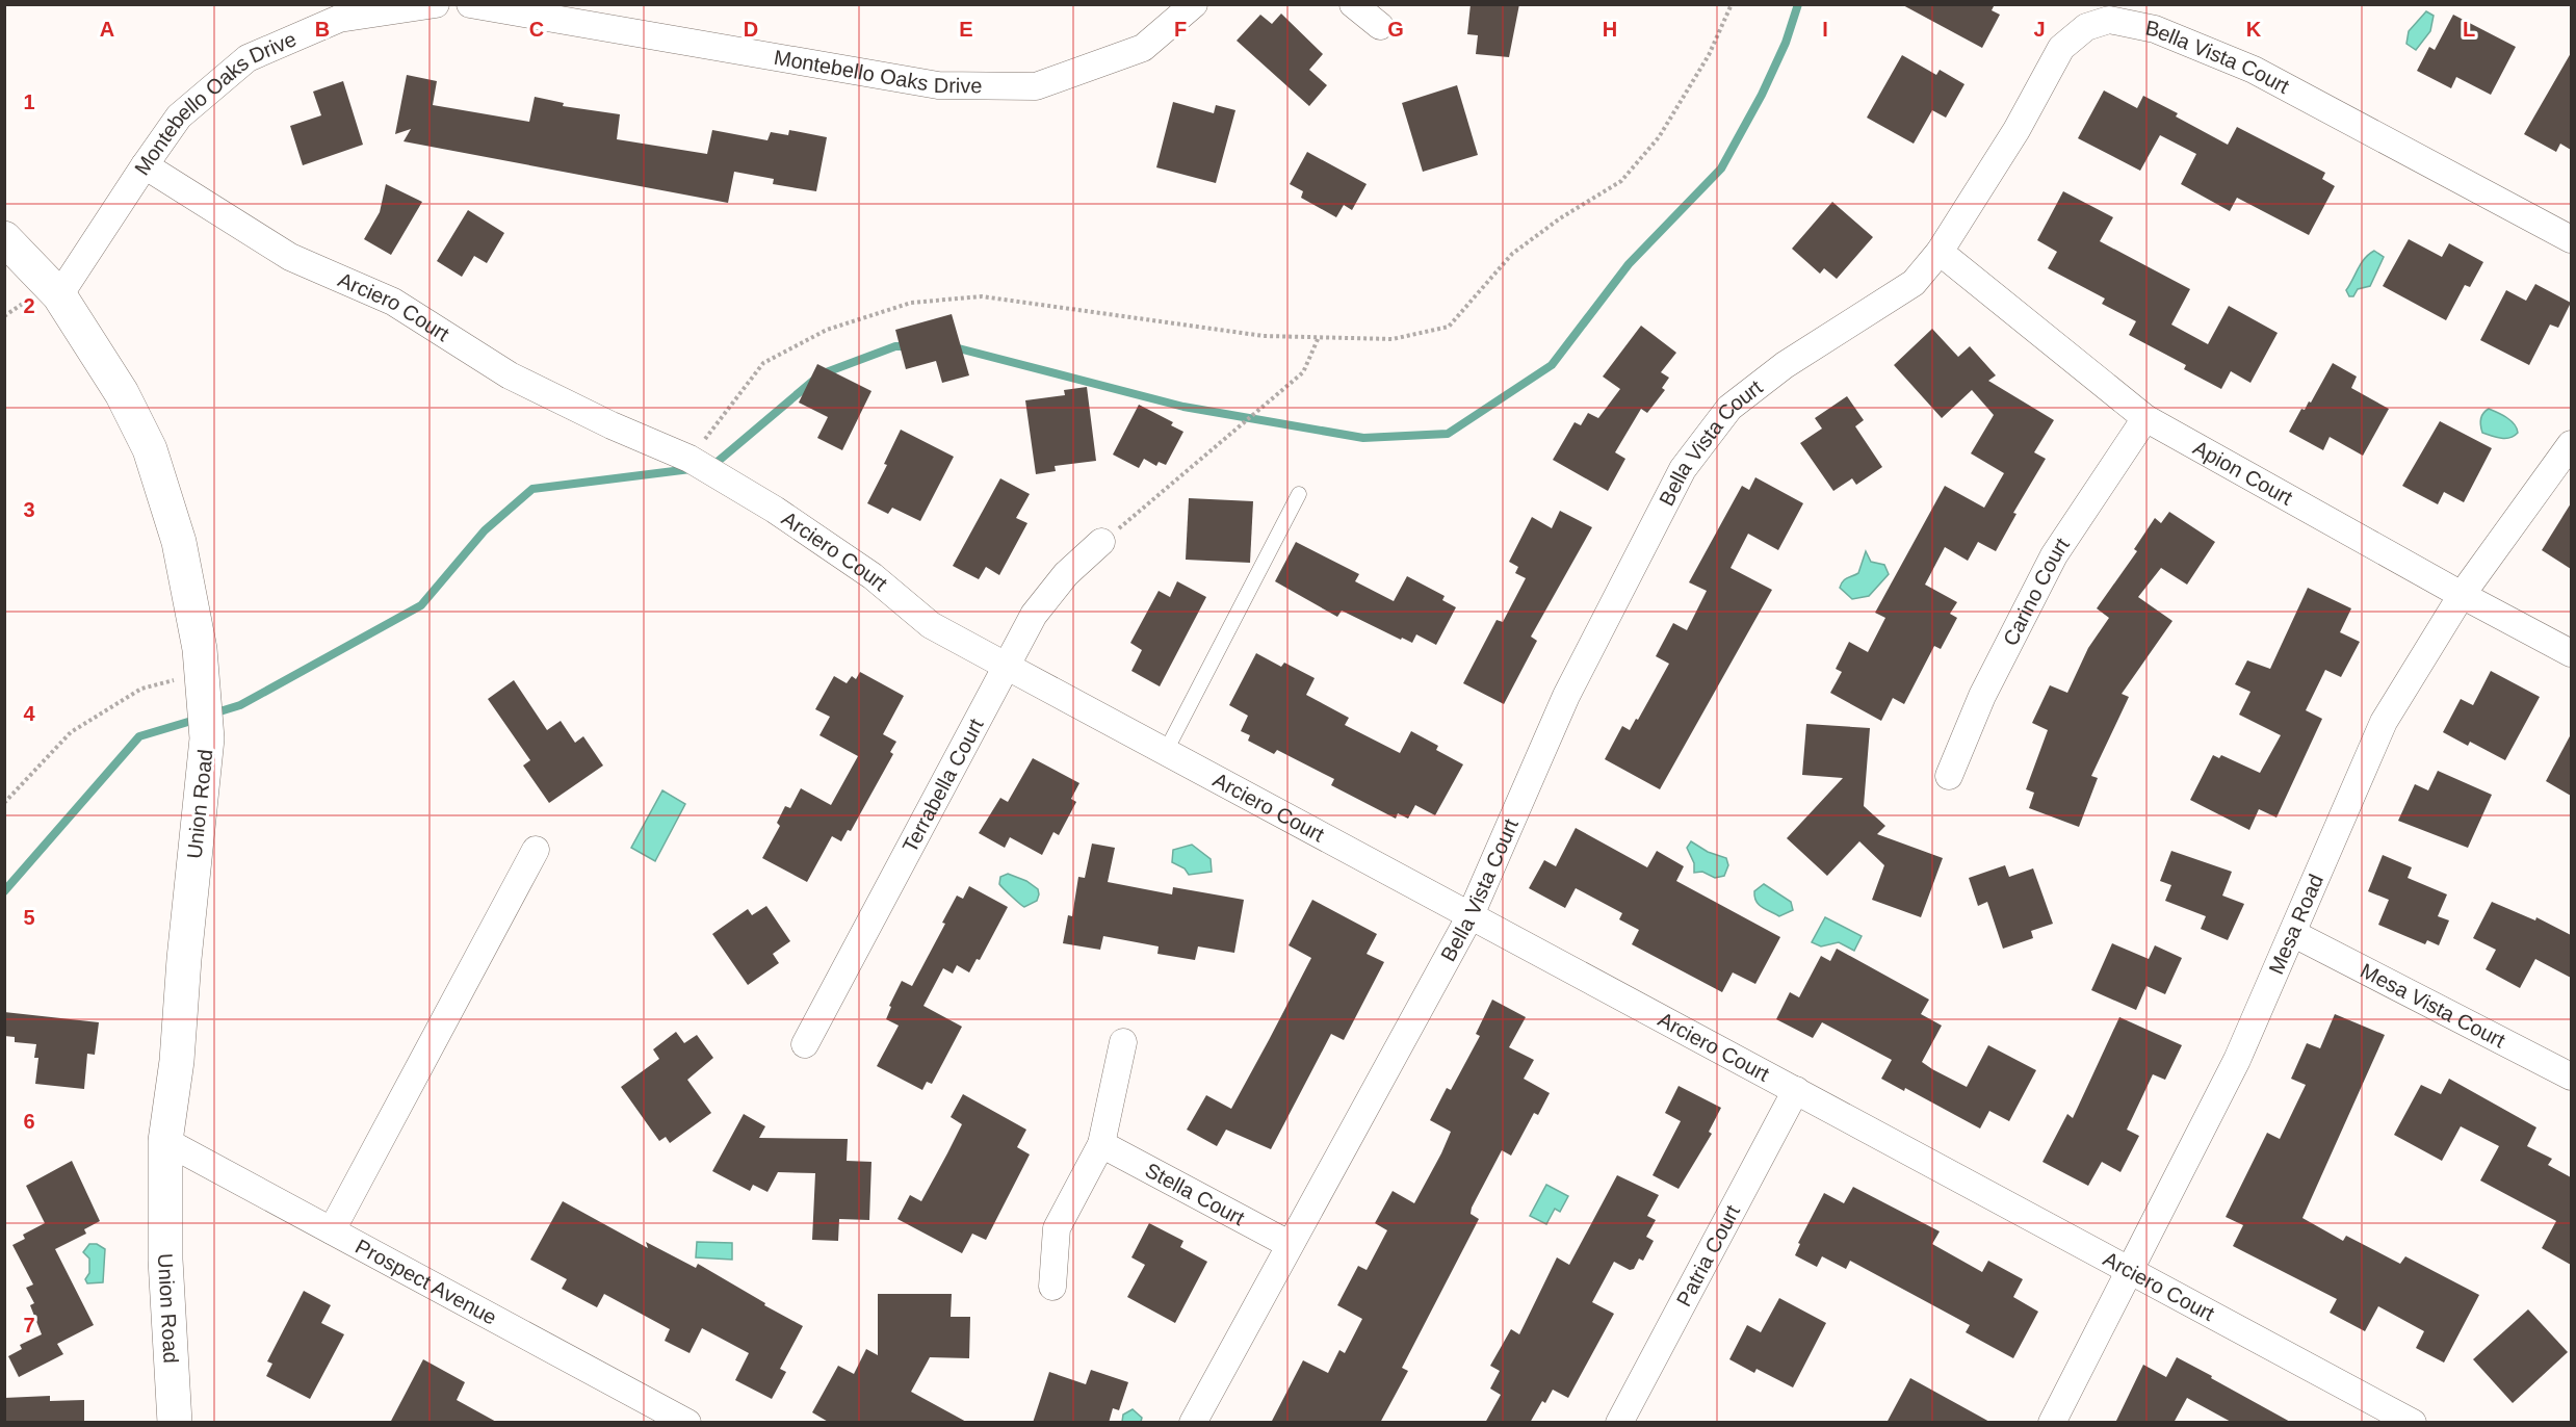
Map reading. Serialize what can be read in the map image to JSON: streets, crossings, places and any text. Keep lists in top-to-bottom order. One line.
{"streets":{"main road":["Union Road"],"street":["Bella Vista Court","Montebello Oaks Drive","Arciero Court","Apion Court","Carino Court","Terrabella Court","Mesa Road","Mesa Vista Court","Stella Court","Patria Court","Prospect Avenue"]},"crossings":[["Bella Vista Court","Arciero Court"],["Bella Vista Court","Apion Court"],["Bella Vista Court","Stella Court"],["Montebello Oaks Drive","Arciero Court"],["Montebello Oaks Drive","Union Road"],["Arciero Court","Terrabella Court"],["Arciero Court","Mesa Road"],["Arciero Court","Patria Court"],["Apion Court","Carino Court"],["Apion Court","Mesa Road"],["Union Road","Prospect Avenue"],["Mesa Road","Mesa Vista Court"]],"grid":{"columns":["A","B","C","D","E","F","G","H","I","J","K","L"],"rows":["1","2","3","4","5","6","7"]}}
